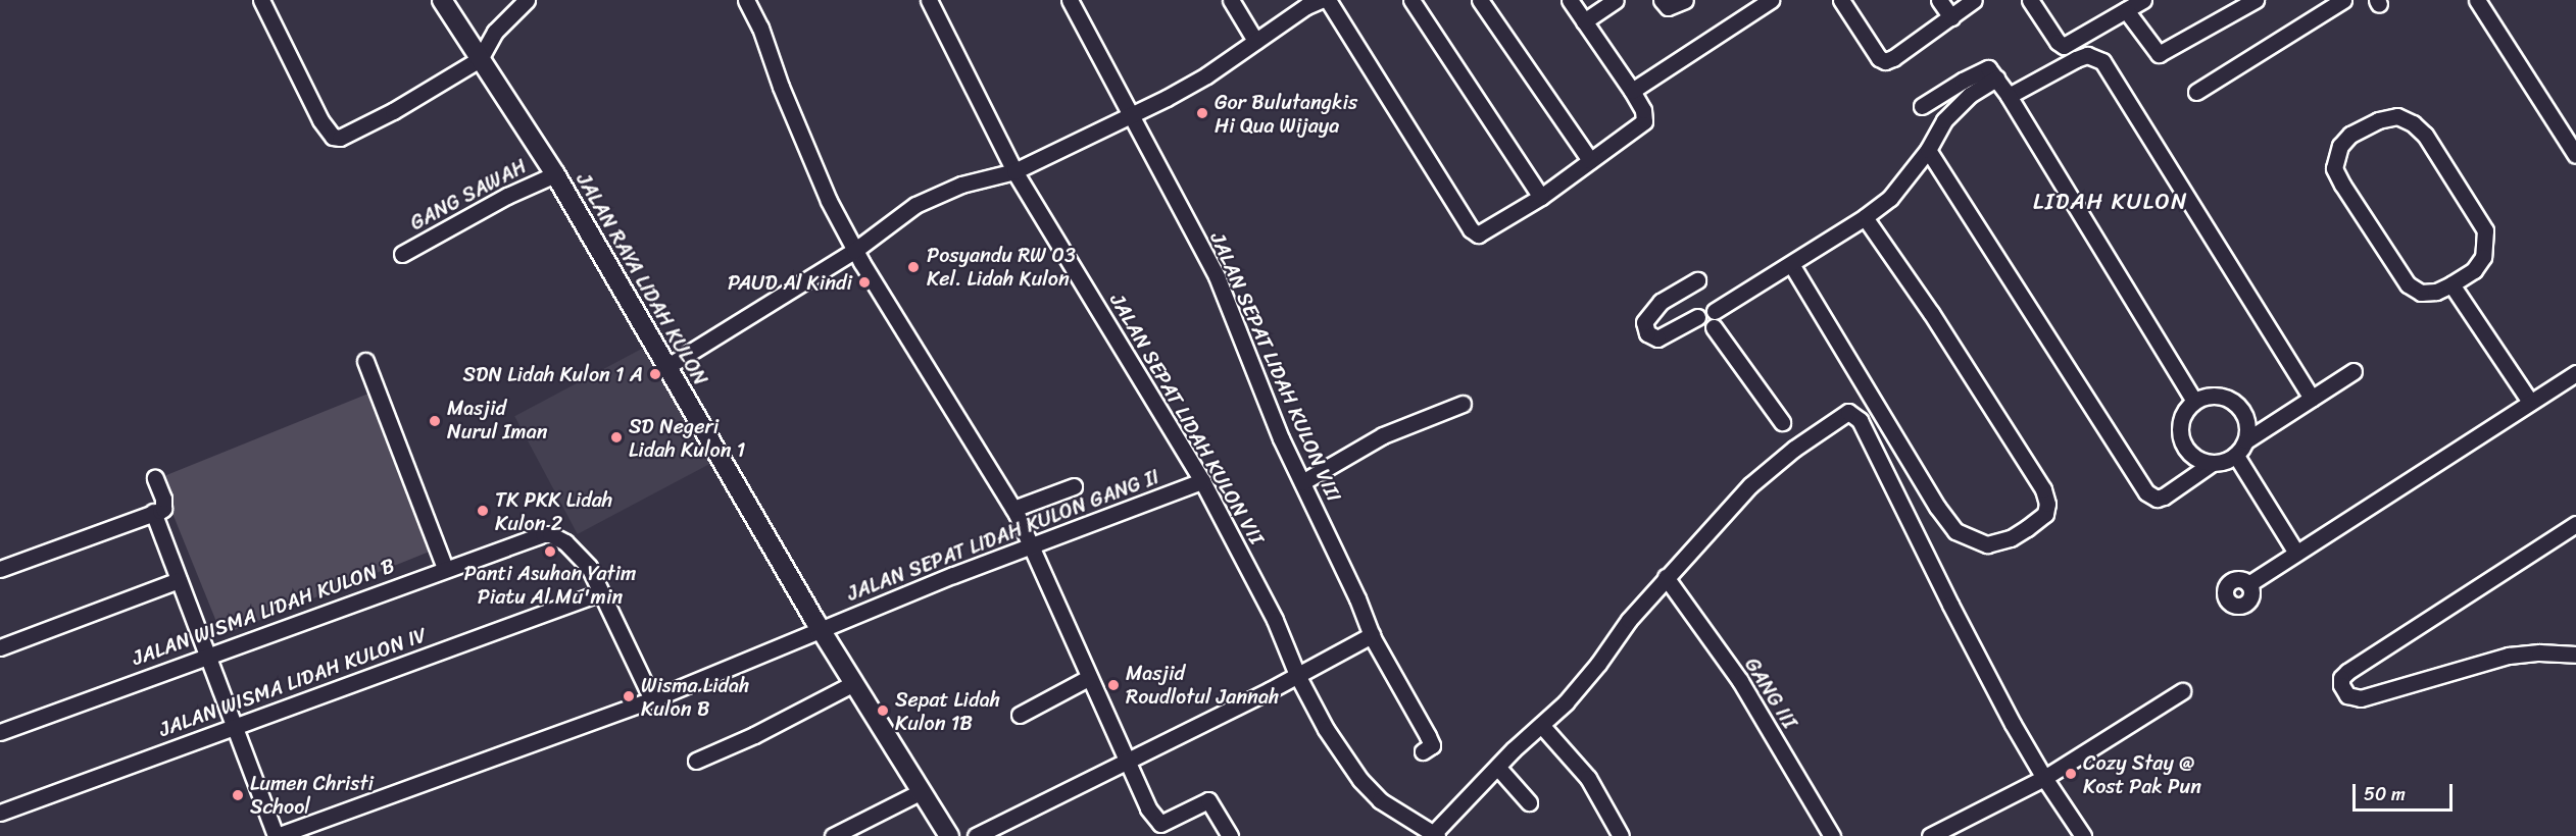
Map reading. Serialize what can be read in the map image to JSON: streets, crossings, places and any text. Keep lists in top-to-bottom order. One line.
{"streets":{"main road":["JALAN RAYA LIDAH KULON"],"street":["GANG SAWAH","JALAN SEPAT LIDAH KULON VIII","JALAN SEPAT LIDAH KULON VII","JALAN SEPAT LIDAH KULON GANG II","JALAN WISMA LIDAH KULON B","JALAN WISMA LIDAH KULON IV","GANG III"]},"crossings":[["GANG SAWAH","JALAN RAYA LIDAH KULON"],["JALAN RAYA LIDAH KULON","JALAN SEPAT LIDAH KULON GANG II"],["JALAN SEPAT LIDAH KULON VII","JALAN SEPAT LIDAH KULON GANG II"],["JALAN WISMA LIDAH KULON B","JALAN WISMA LIDAH KULON IV"]],"districts":["LIDAH KULON"],"places":["Gor Bulutangkis Hi Qua Wijaya","Posyandu RW 03 Kel. Lidah Kulon","PAUD Al Kindi","SDN Lidah Kulon 1 A","Masjid Nurul Iman","SD Negeri Lidah Kulon 1","TK PKK Lidah Kulon 2","Panti Asuhan Yatim Piatu Al Mu'min","Masjid Roudlotul Jannah","Wisma Lidah Kulon B","Sepat Lidah Kulon 1B","Cozy Stay @ Kost Pak Pun","Lumen Christi School"],"scale_bar":"50 m"}
